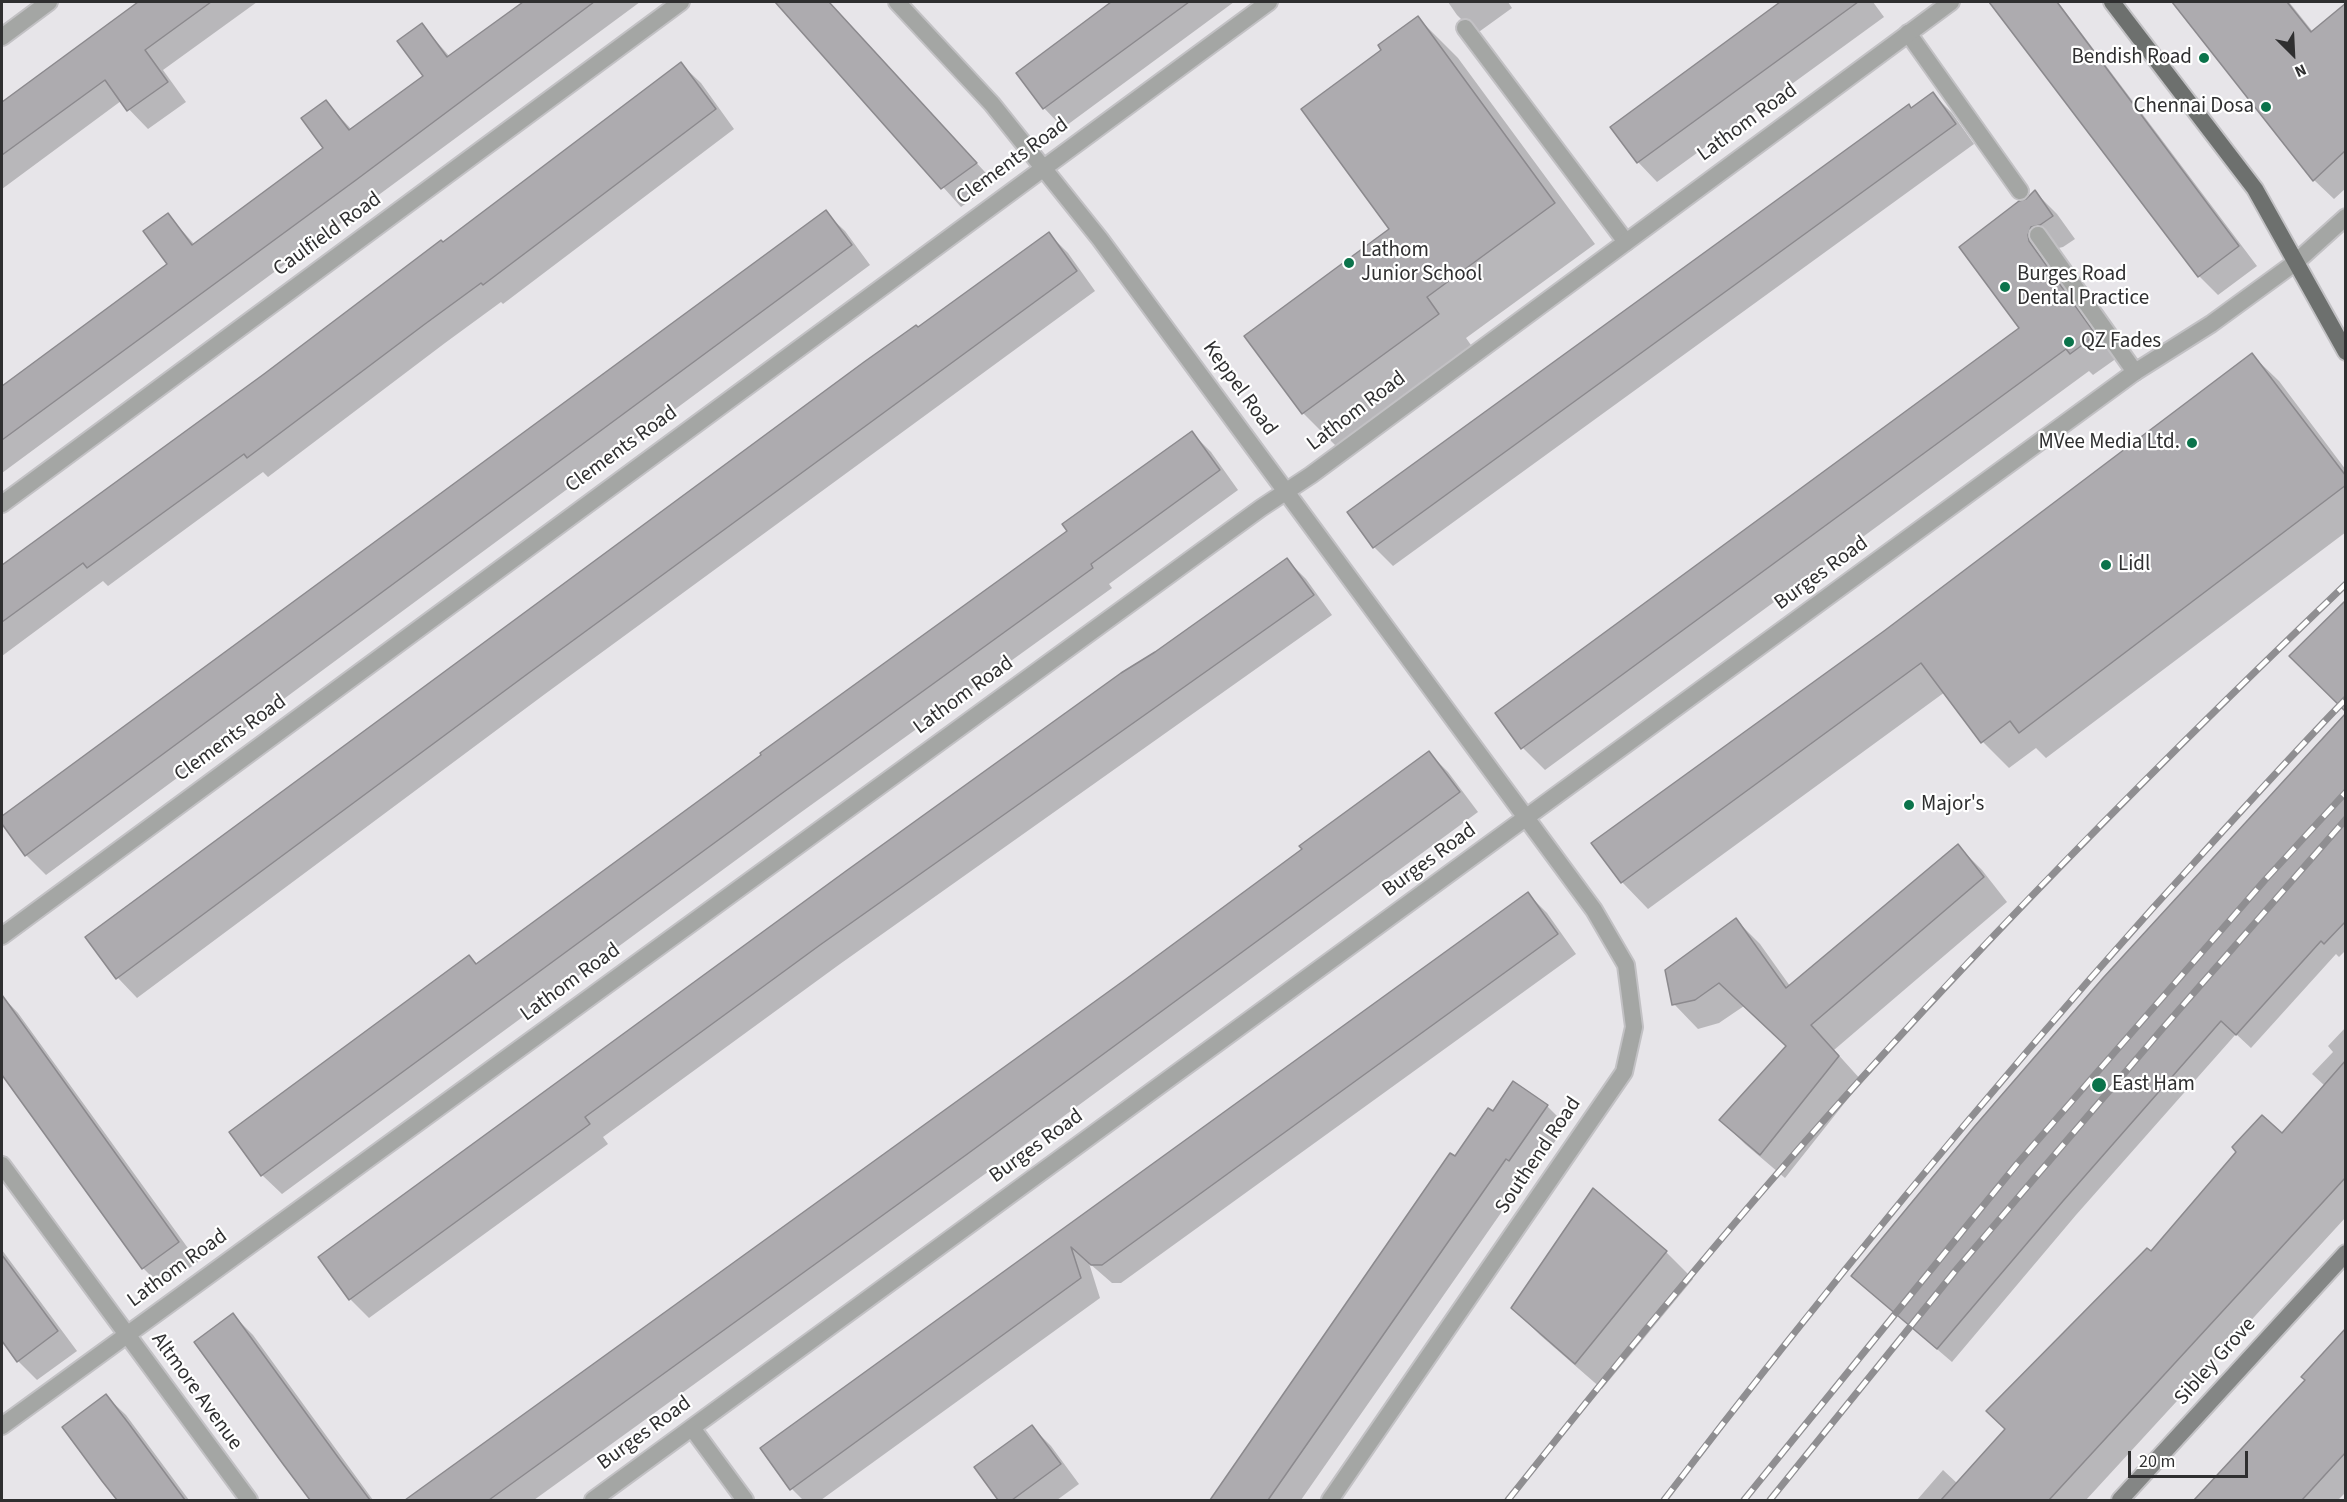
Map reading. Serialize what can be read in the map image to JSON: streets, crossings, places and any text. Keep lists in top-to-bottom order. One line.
{"streets":{"main road":["Sibley Grove"],"street":["Lathom Road","Clements Road","Caulfield Road","Keppel Road","Burges Road","Southend Road","Altmore Avenue"]},"crossings":[["Lathom Road","Keppel Road"],["Lathom Road","Altmore Avenue"],["Clements Road","Keppel Road"],["Keppel Road","Burges Road"],["Keppel Road","Southend Road"],["Burges Road","Southend Road"]],"places":["Bendish Road","Chennai Dosa","Lathom Junior School","Burges Road Dental Practice","QZ Fades","MVee Media Ltd.","Lidl","Major's","East Ham"],"scale_bar":"20 m","north":"bottom right"}
